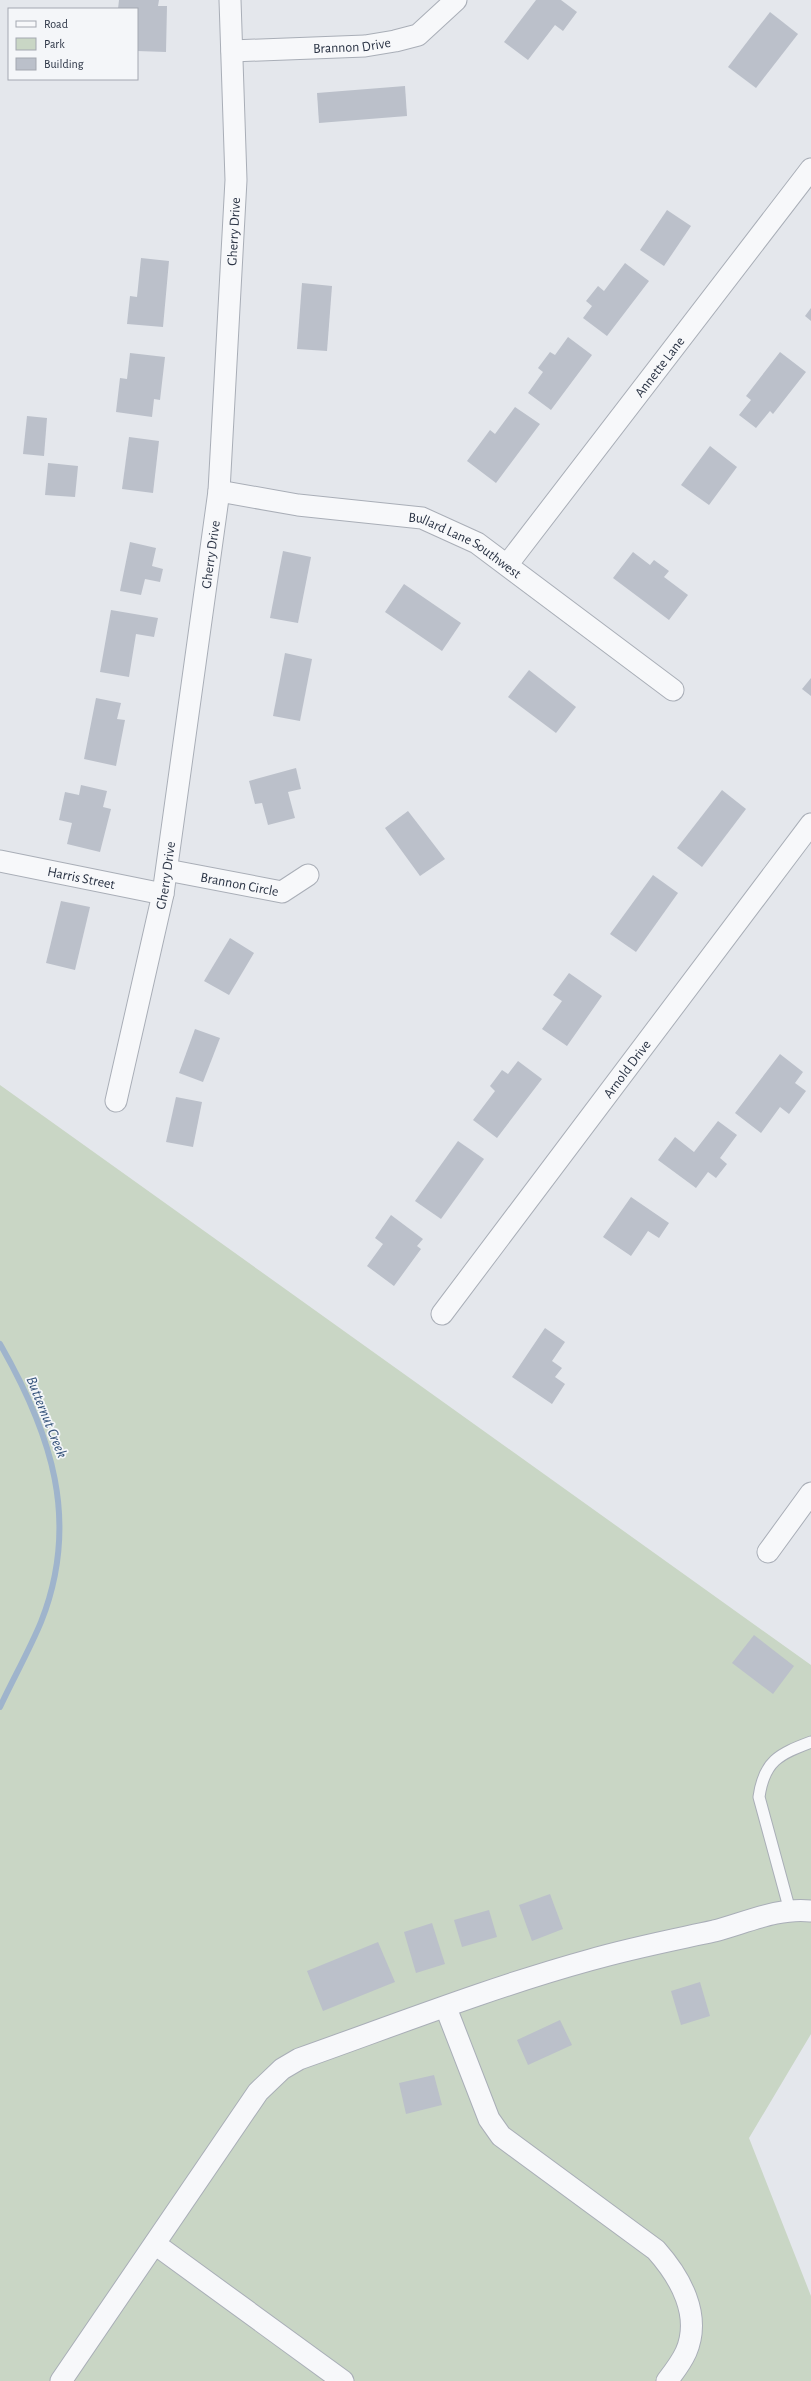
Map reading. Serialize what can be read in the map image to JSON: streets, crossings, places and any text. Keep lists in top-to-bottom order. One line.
{"streets":{"street":["Brannon Drive","Gherry Drive","Annette Lane","Bullard Lane Southwest","Harris Street","Brannon Circle","Arnold Drive"]},"crossings":[["Brannon Drive","Gherry Drive"],["Gherry Drive","Bullard Lane Southwest"],["Gherry Drive","Harris Street"],["Gherry Drive","Brannon Circle"],["Annette Lane","Bullard Lane Southwest"]],"water":["Butternut Creek"],"legend":["Road","Park","Building"]}
